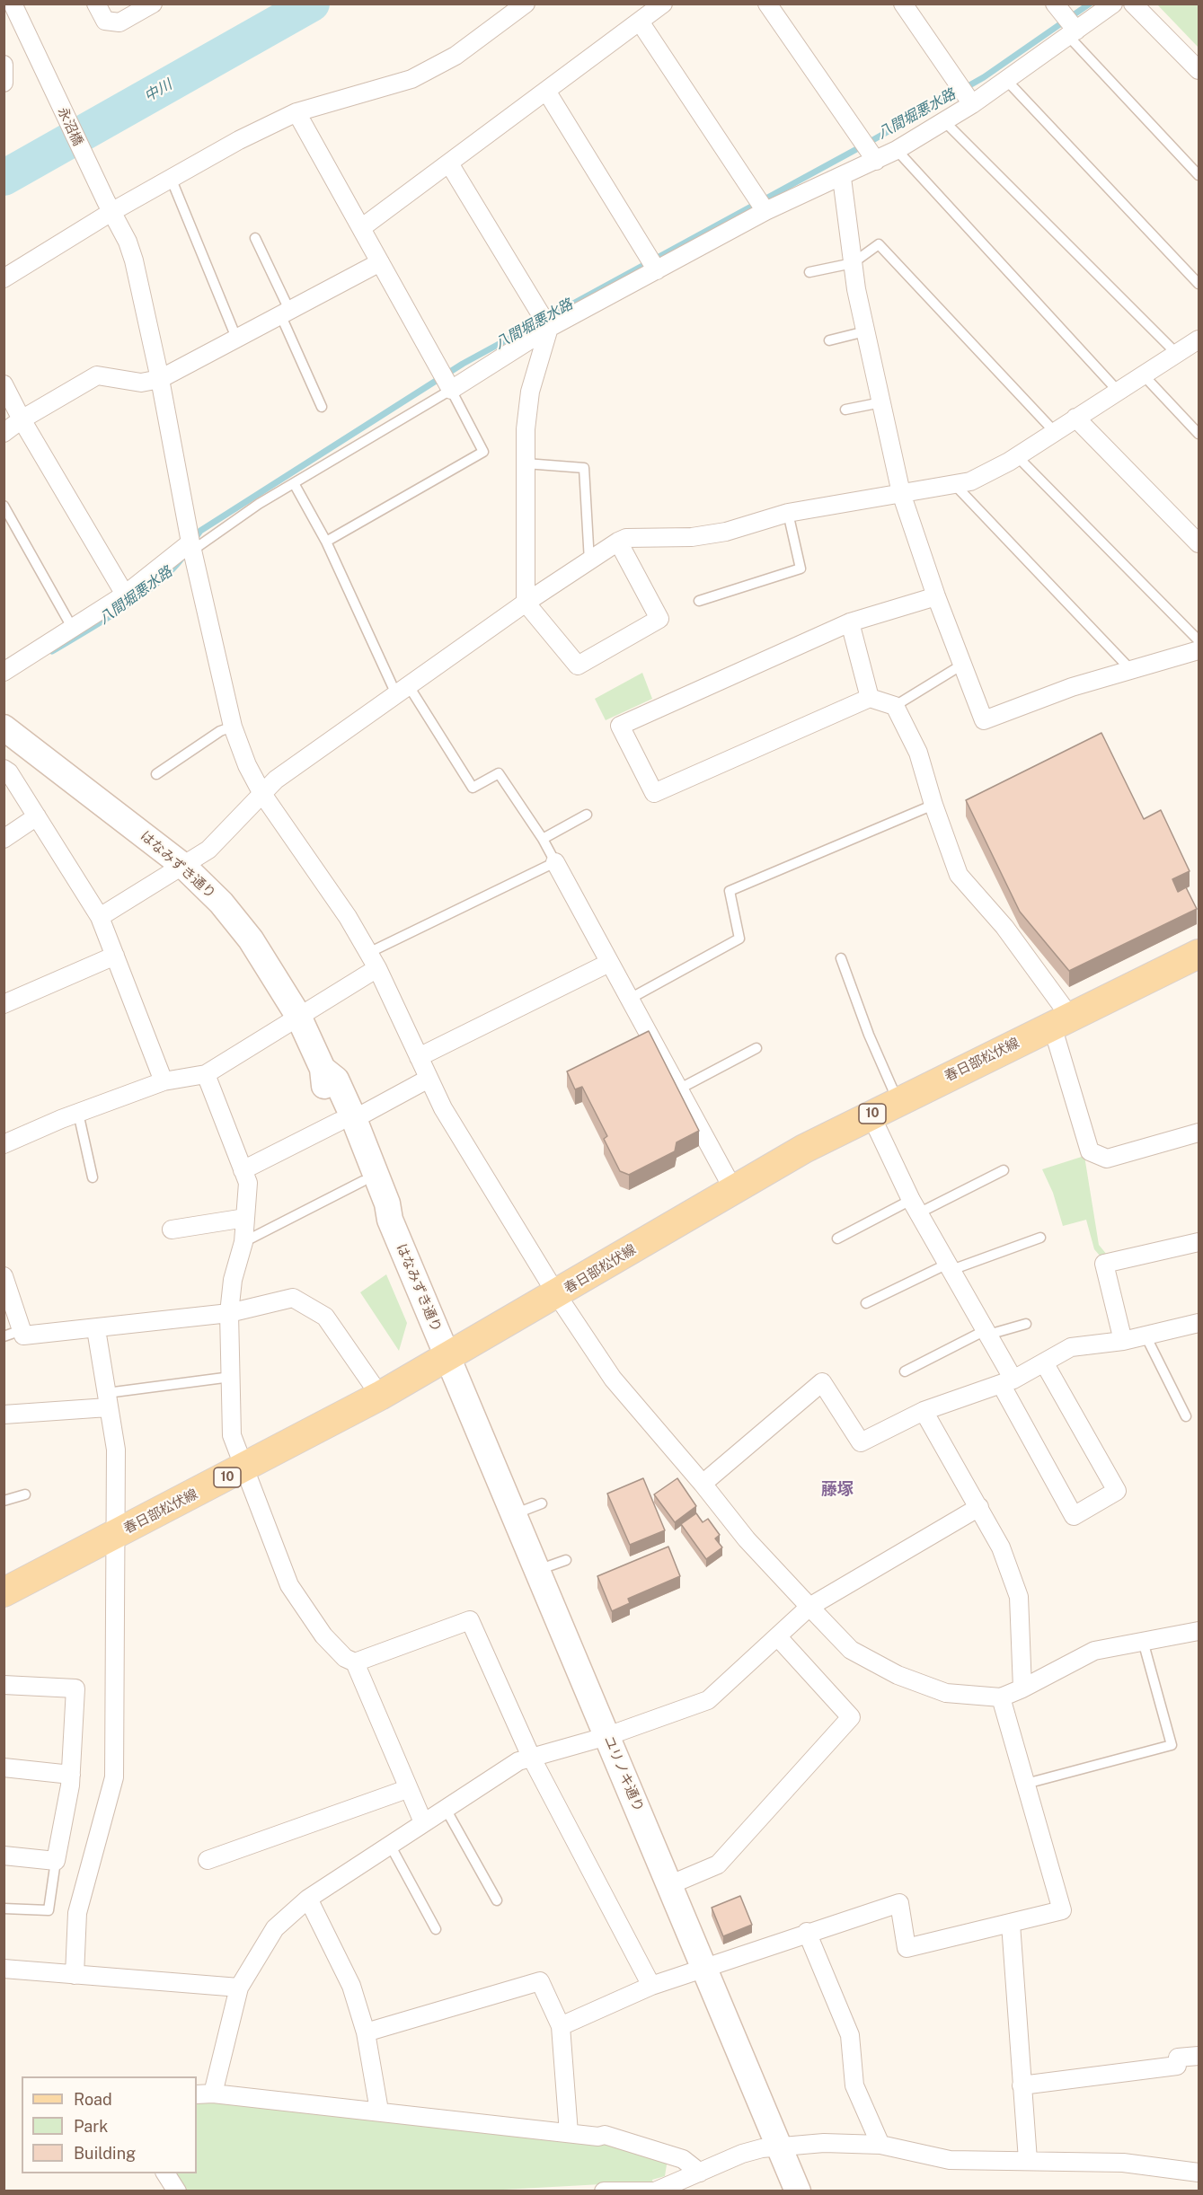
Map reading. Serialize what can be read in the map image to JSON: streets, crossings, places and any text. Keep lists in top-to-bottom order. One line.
{"streets":{"main road":["春日部松伏線","10"],"street":["永沼橋","はなみずき通り","ユリノキ通り"]},"crossings":[["永沼橋","春日部松伏線"],["はなみずき通り","春日部松伏線"],["はなみずき通り","ユリノキ通り"],["春日部松伏線","ユリノキ通り"]],"districts":["藤塚"],"water":["中川","八間堀悪水路"],"legend":["Road","Park","Building"]}
